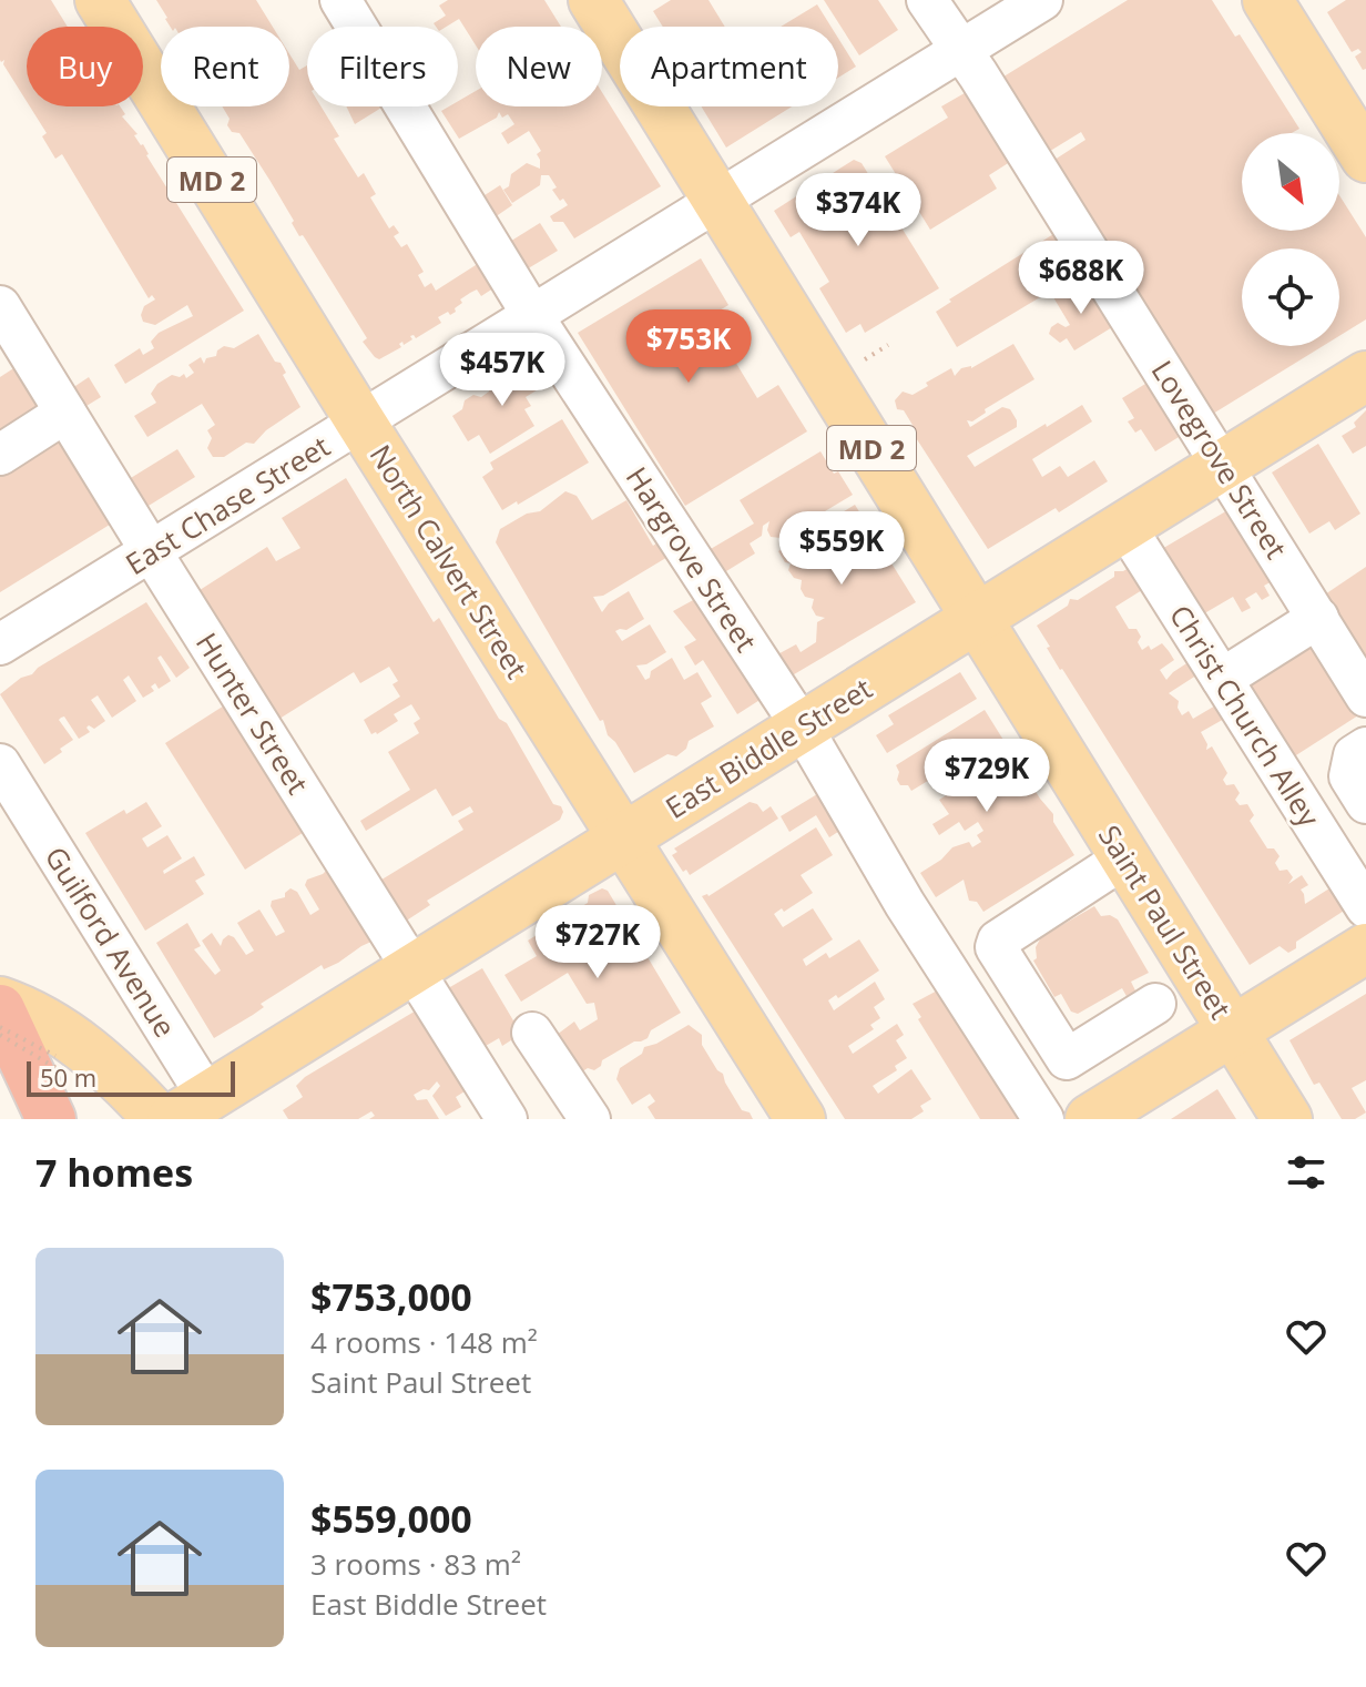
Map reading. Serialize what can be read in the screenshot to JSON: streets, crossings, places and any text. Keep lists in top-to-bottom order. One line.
{"streets":{"main road":["MD 2","North Calvert Street","East Biddle Street","Saint Paul Street"],"street":["Lovegrove Street","East Chase Street","Hargrove Street","Hunter Street","Christ Church Alley","Guilford Avenue"]},"crossings":[["Lovegrove Street","East Chase Street"],["Lovegrove Street","East Biddle Street"],["East Chase Street","Hargrove Street"],["East Chase Street","North Calvert Street"],["East Chase Street","Hunter Street"],["East Chase Street","Saint Paul Street"],["Hargrove Street","East Biddle Street"],["North Calvert Street","East Biddle Street"],["Hunter Street","East Biddle Street"],["Christ Church Alley","East Biddle Street"],["East Biddle Street","Saint Paul Street"],["East Biddle Street","Guilford Avenue"]],"scale_bar":"50 m","north":"bottom right","page":{"chip":["Buy","Rent","Filters","New","Apartment"],"price":["$374K","$688K","$753K","$457K","$559K","$729K","$727K"],"scale":"50 m","heading":"7 homes","list":[{"name":"$753,000","note":"4 rooms · 148 m² · Saint Paul Street"},{"name":"$559,000","note":"3 rooms · 83 m² · East Biddle Street"}]}}
